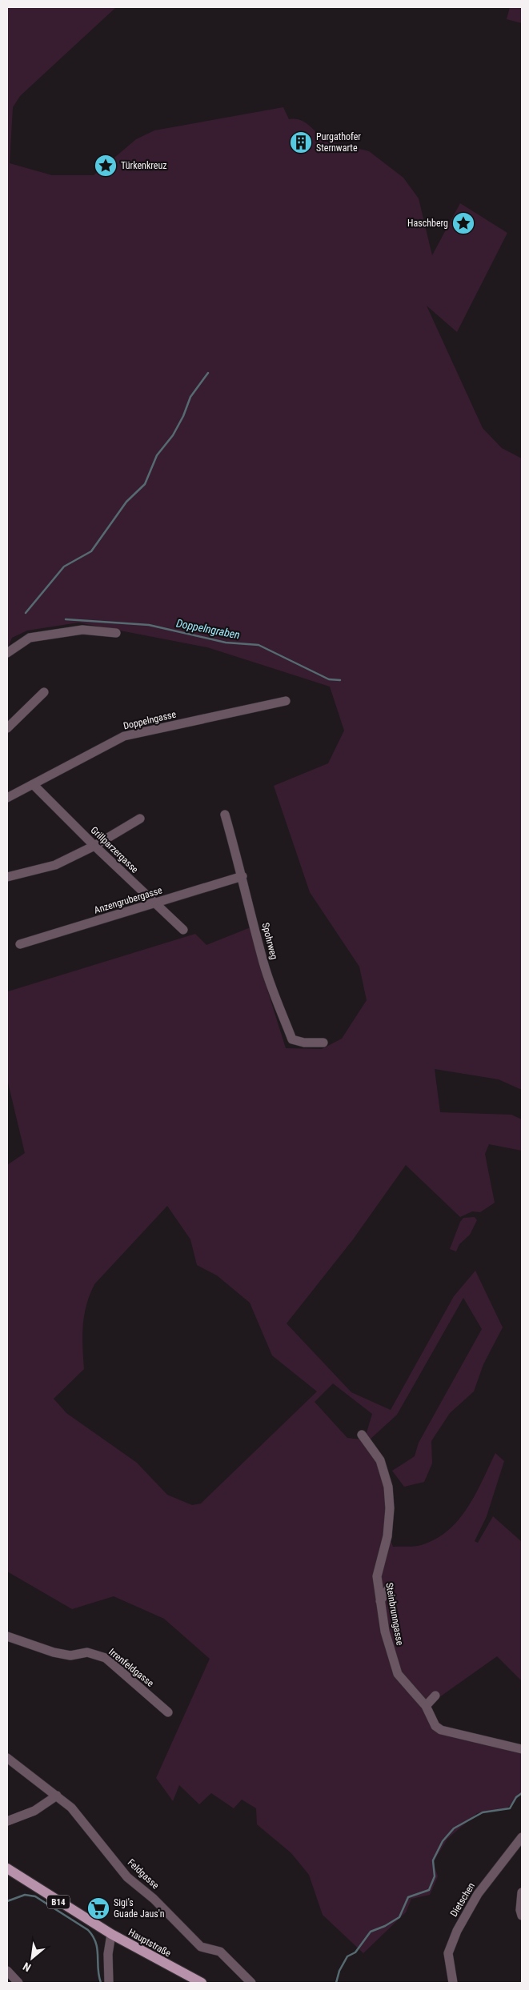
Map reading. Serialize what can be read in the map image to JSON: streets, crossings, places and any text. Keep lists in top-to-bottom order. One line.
{"streets":{"main road":["B14","Hauptstraße"],"street":["Doppelngasse","Grillparzergasse","Anzengrubergasse","Spohrweg","Steinbrunngasse","Irrenfeldgasse","Feldgasse","Dietschen"]},"crossings":[["Doppelngasse","Grillparzergasse"],["Grillparzergasse","Anzengrubergasse"],["Anzengrubergasse","Spohrweg"]],"water":["Doppelngraben"],"places":{"building":["Purgathofer Sternwarte"],"place":["Türkenkreuz","Haschberg"],"supermarket":["Sigi's Guade Jaus'n"]},"north":"bottom left"}
